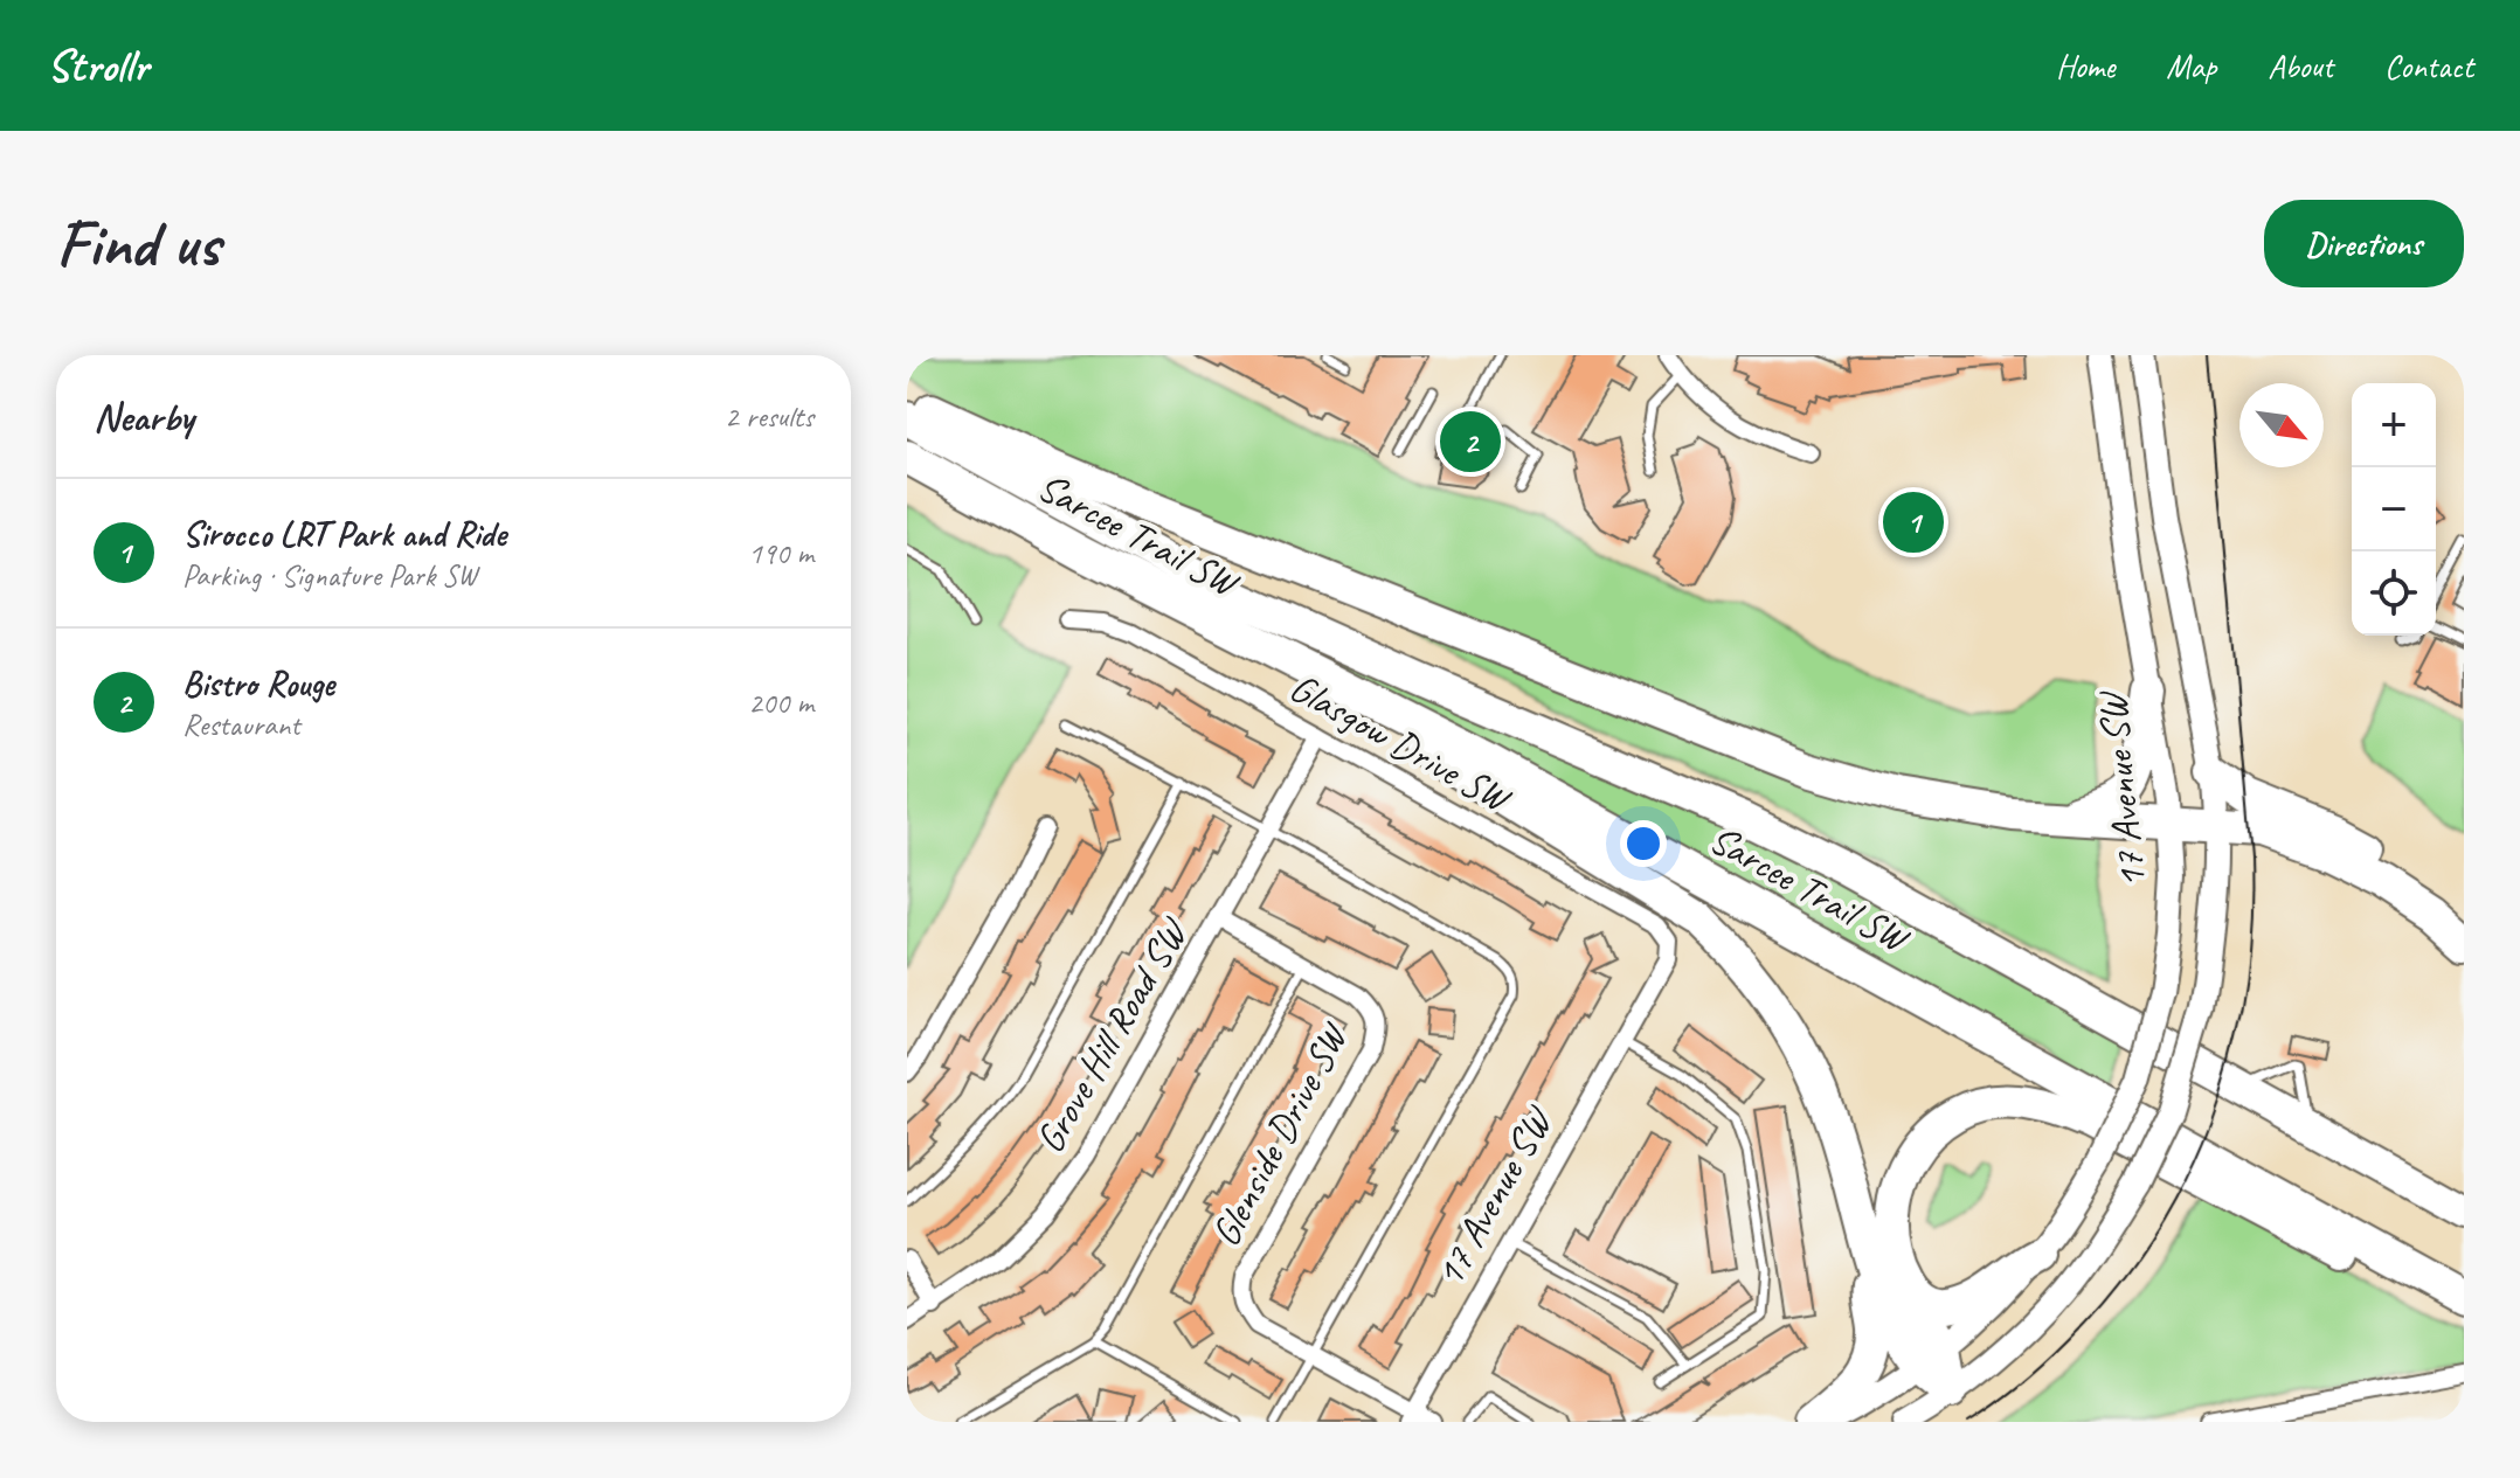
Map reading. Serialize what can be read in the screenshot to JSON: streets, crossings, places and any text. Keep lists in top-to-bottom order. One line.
{"streets":{"highway":["Sarcee Trail SW"],"main road":["17 Avenue SW"],"street":["Glasgow Drive SW","Grove Hill Road SW","Glenside Drive SW"]},"crossings":[["Glasgow Drive SW","17 Avenue SW"],["Glasgow Drive SW","Grove Hill Road SW"],["17 Avenue SW","Glenside Drive SW"],["Grove Hill Road SW","Glenside Drive SW"]],"north":"bottom right","page":{"header":"Strollr","nav":["Home","Map","About","Contact"],"buttons":"Directions","title":"Find us","heading":["Nearby","2 results"],"map_buttons":["+","−"],"pins":["2","1"],"list":[{"mark":"1","name":"Sirocco LRT Park and Ride","note":"Parking · Signature Park SW","value":"190 m"},{"mark":"2","name":"Bistro Rouge","note":"Restaurant","value":"200 m"}]}}
